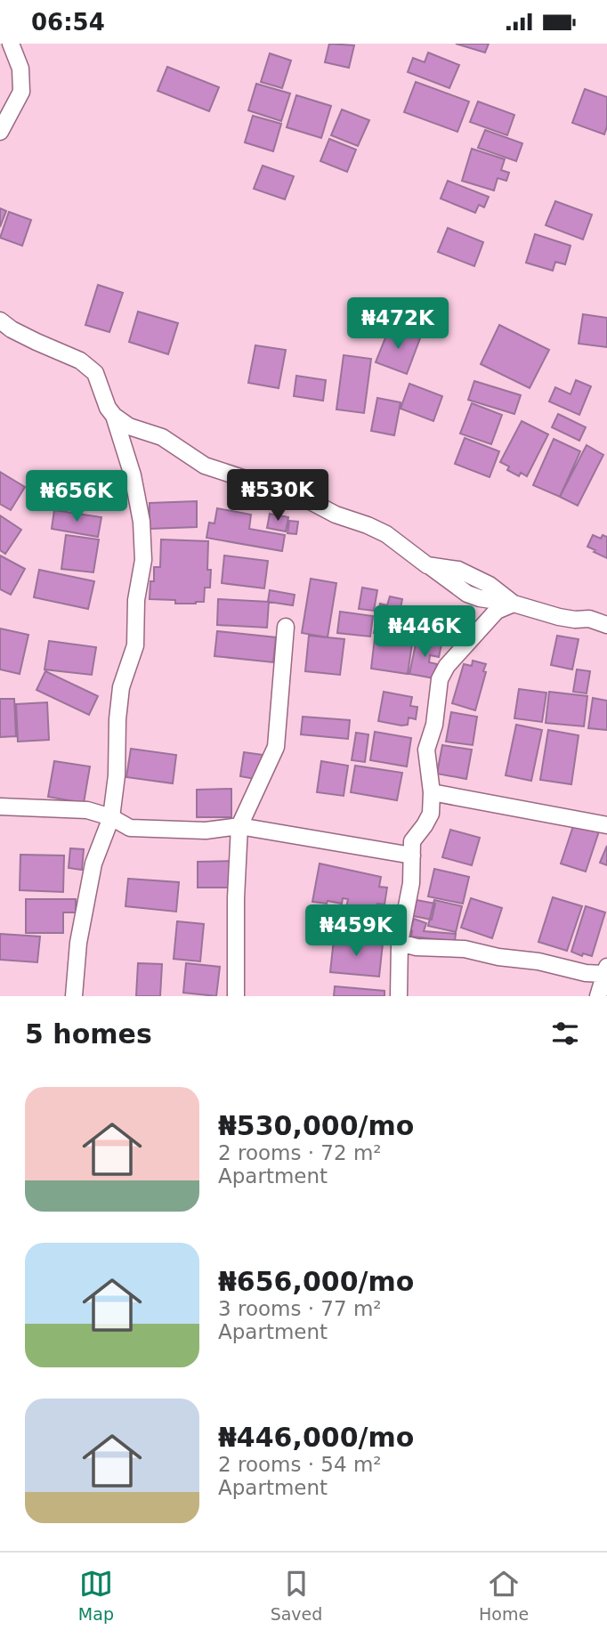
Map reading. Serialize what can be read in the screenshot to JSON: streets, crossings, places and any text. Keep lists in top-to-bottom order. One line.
{"page":{"status":"06:54","price":["₦472K","₦530K","₦656K","₦446K","₦459K"],"heading":"5 homes","list":[{"name":"₦530,000/mo","note":"2 rooms · 72 m² · Apartment"},{"name":"₦656,000/mo","note":"3 rooms · 77 m² · Apartment"},{"name":"₦446,000/mo","note":"2 rooms · 54 m² · Apartment"}],"tabs":["Map","Saved","Home"]}}
